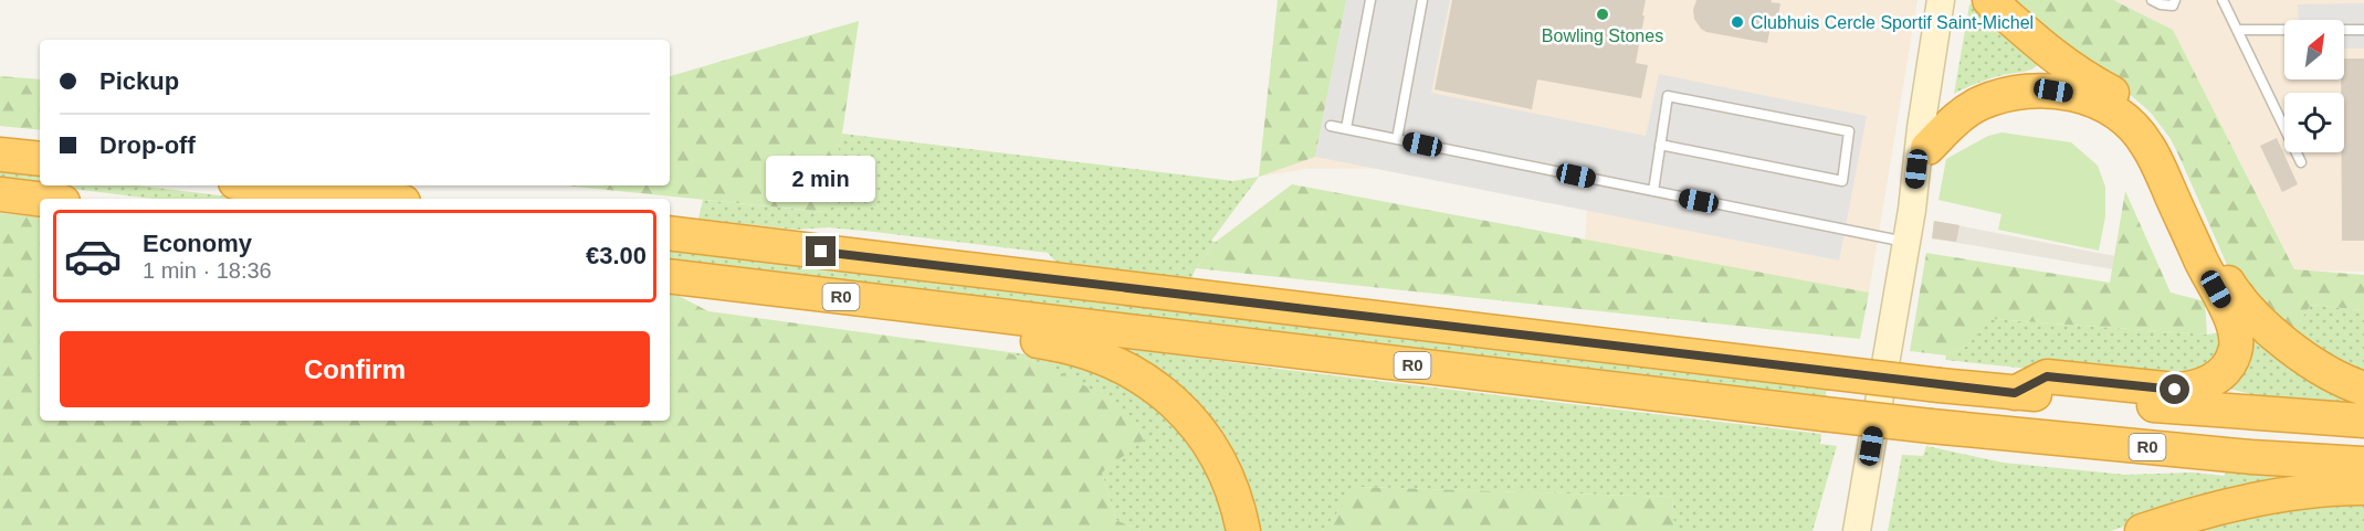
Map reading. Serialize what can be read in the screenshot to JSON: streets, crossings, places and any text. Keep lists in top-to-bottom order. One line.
{"streets":{"highway":["R0"]},"places":["Bowling Stones","Clubhuis Cercle Sportif Saint-Michel"],"north":"top right","page":{"banner":["Pickup","Drop-off"],"bubble":"2 min","list":[{"name":"Economy","note":"1 min · 18:36","value":"€3.00"}],"buttons":"Confirm"}}
